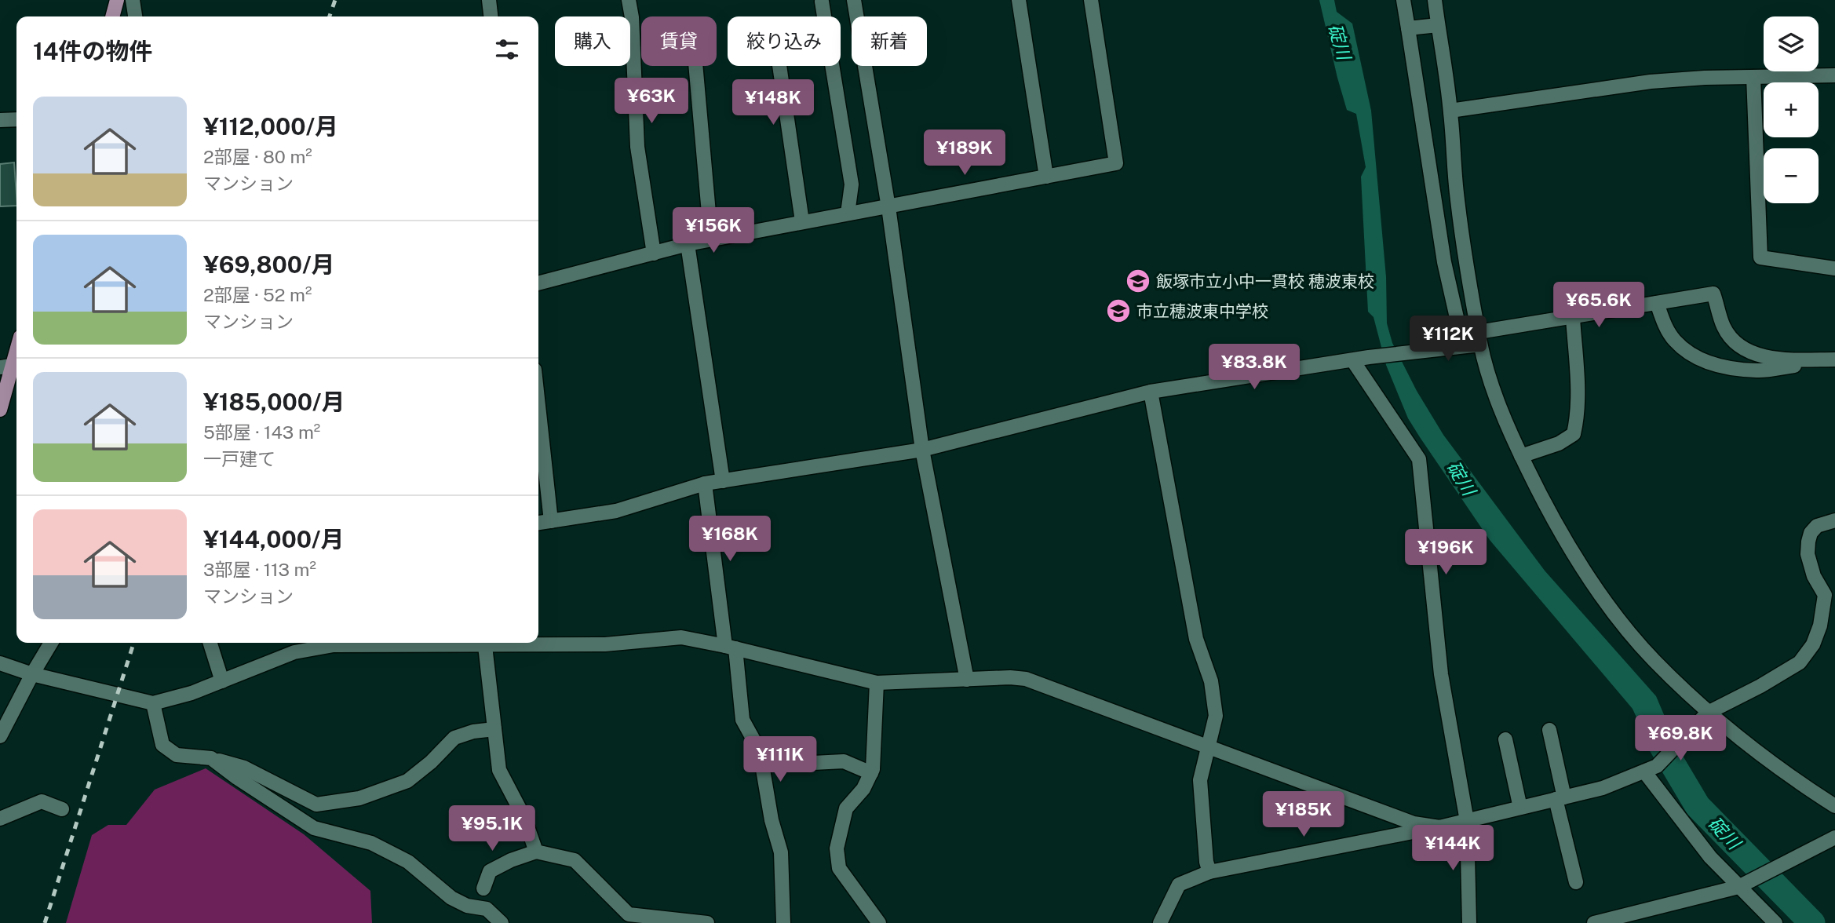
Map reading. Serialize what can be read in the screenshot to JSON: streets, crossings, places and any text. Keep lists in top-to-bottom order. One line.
{"water":["碇川"],"places":{"school or university":["飯塚市立小中一貫校 穂波東校","市立穂波東中学校"]},"page":{"map_buttons":["+","−"],"chip":["購入","賃貸","絞り込み","新着"],"heading":"14件の物件","price":["¥63K","¥148K","¥189K","¥156K","¥65.6K","¥112K","¥83.8K","¥168K","¥196K","¥69.8K","¥111K","¥185K","¥95.1K","¥144K"],"list":[{"name":"¥112,000/月","note":"2部屋 · 80 m² · マンション"},{"name":"¥69,800/月","note":"2部屋 · 52 m² · マンション"},{"name":"¥185,000/月","note":"5部屋 · 143 m² · 一戸建て"},{"name":"¥144,000/月","note":"3部屋 · 113 m² · マンション"}]}}
